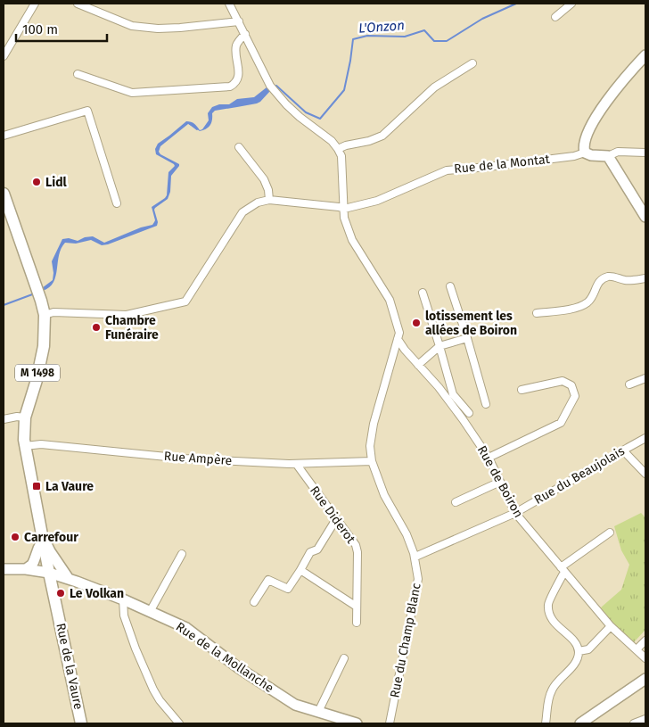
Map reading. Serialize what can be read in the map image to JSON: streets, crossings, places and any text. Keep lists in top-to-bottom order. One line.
{"streets":{"main road":["M 1498","Rue de la Mollanche","Rue de la Vaure"],"street":["Rue de la Montat","Rue Ampère","Rue du Beaujolais","Rue de Boiron","Rue Diderot","Rue du Champ Blanc"]},"crossings":[["Rue de la Montat","Rue du Champ Blanc"],["M 1498","Rue Ampère"],["M 1498","Rue de la Mollanche"],["M 1498","Rue de la Vaure"],["Rue Ampère","Rue Diderot"],["Rue Ampère","Rue du Champ Blanc"],["Rue du Beaujolais","Rue de Boiron"],["Rue du Beaujolais","Rue du Champ Blanc"],["Rue de Boiron","Rue du Champ Blanc"]],"water":["L'Onzon"],"places":{"other":["Lidl","lotissement les allées de Boiron","Chambre Funéraire","Carrefour","Le Volkan"],"transit":["La Vaure"]},"scale_bar":"100 m"}
